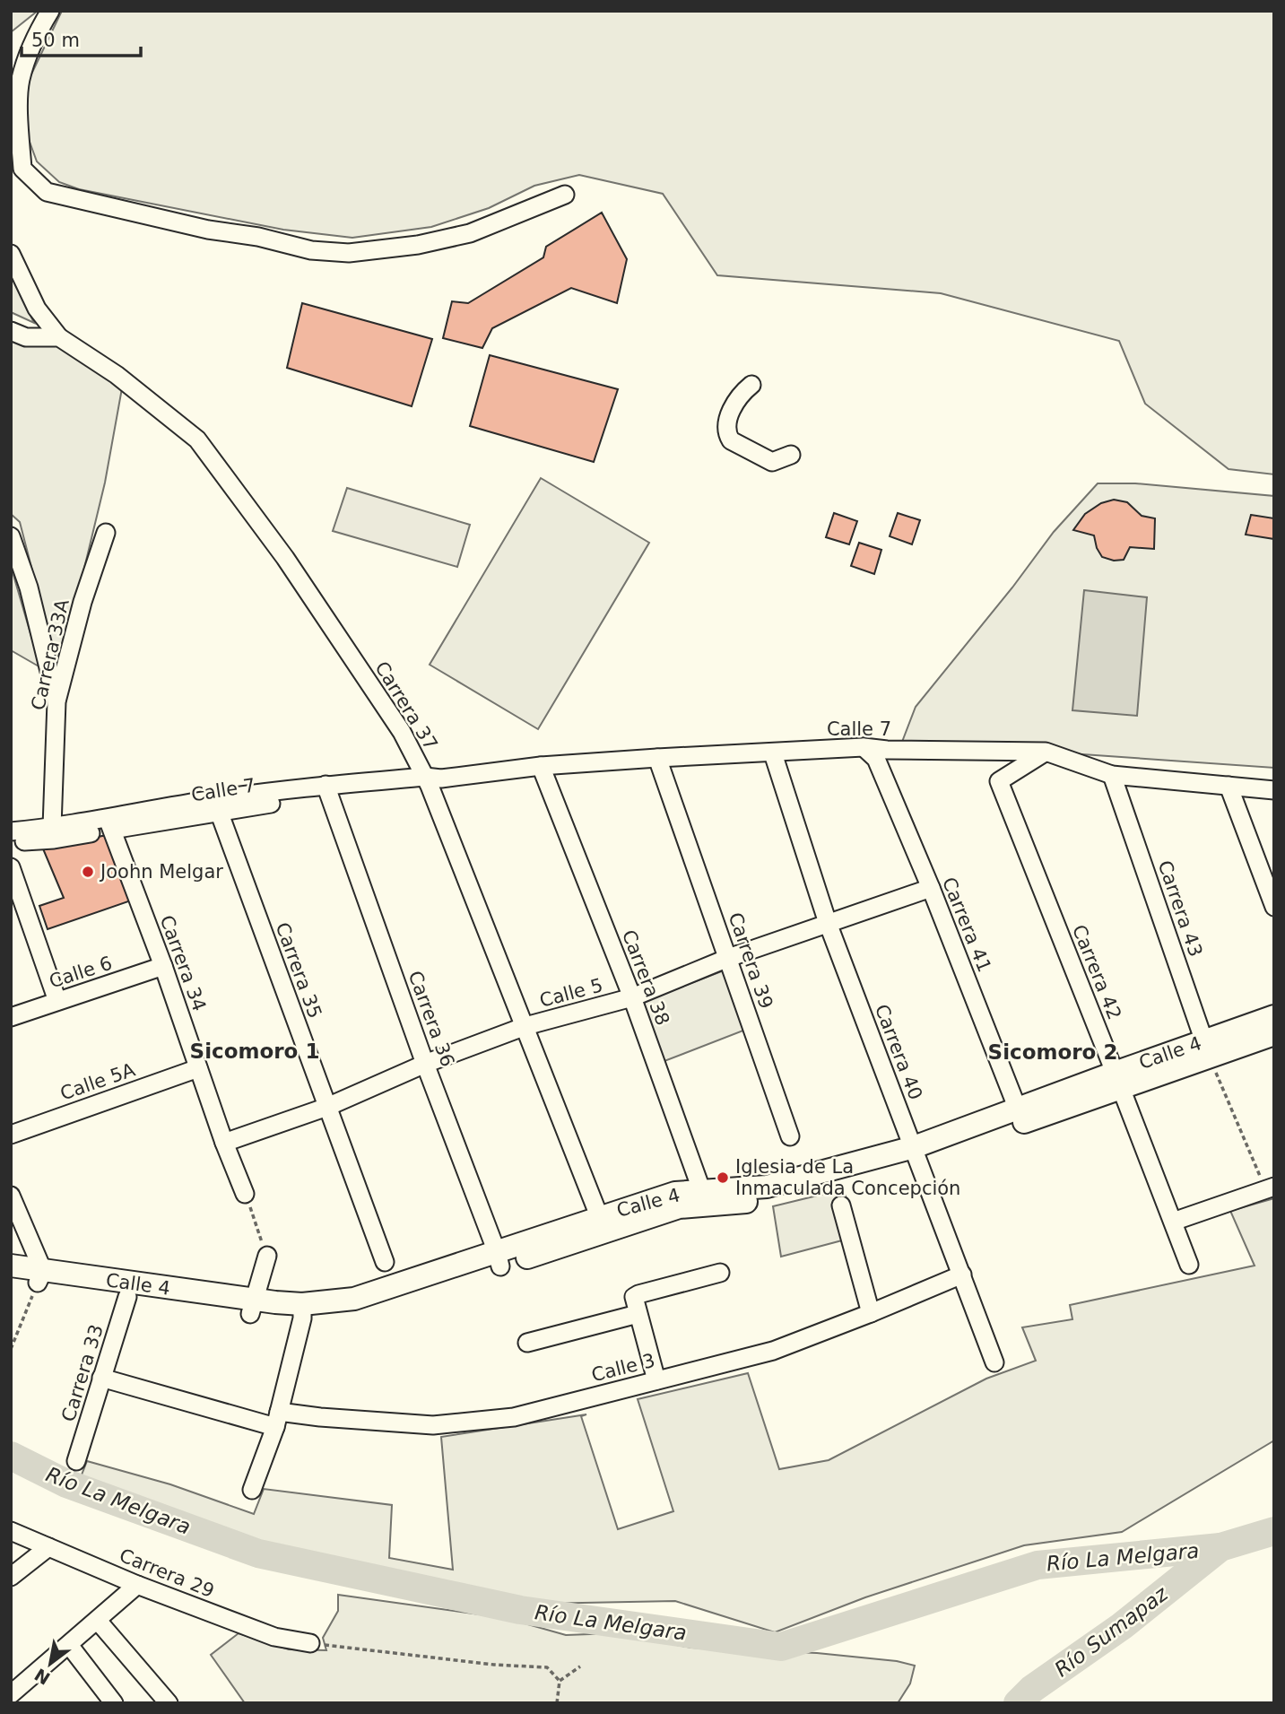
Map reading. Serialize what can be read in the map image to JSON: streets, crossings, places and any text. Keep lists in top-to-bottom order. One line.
{"streets":{"main road":["Calle 4"],"street":["Carrera 33A","Carrera 37","Calle 7","Carrera 43","Carrera 41","Carrera 39","Carrera 34","Carrera 35","Calle 6","Carrera 42","Carrera 38","Calle 5","Carrera 36","Carrera 40","Calle 5A","Calle 3","Carrera 33","Carrera 29"]},"crossings":[["Carrera 33A","Calle 7"],["Carrera 37","Calle 7"],["Carrera 37","Calle 5"],["Carrera 37","Calle 4"],["Calle 7","Carrera 43"],["Calle 7","Carrera 41"],["Calle 7","Carrera 39"],["Calle 7","Carrera 34"],["Calle 7","Carrera 35"],["Calle 7","Carrera 42"],["Calle 7","Carrera 38"],["Calle 7","Carrera 36"],["Calle 7","Carrera 40"],["Carrera 43","Calle 4"],["Carrera 41","Calle 5"],["Carrera 41","Calle 4"],["Carrera 39","Calle 5"],["Carrera 34","Calle 6"],["Carrera 34","Calle 5"],["Carrera 34","Calle 5A"],["Carrera 35","Calle 5"],["Carrera 42","Calle 4"],["Carrera 38","Calle 5"],["Carrera 38","Calle 4"],["Calle 5","Carrera 36"],["Calle 5","Carrera 40"],["Carrera 36","Calle 4"],["Carrera 40","Calle 4"],["Carrera 40","Calle 3"],["Calle 4","Carrera 33"],["Calle 3","Carrera 33"]],"districts":["Sicomoro 1","Sicomoro 2"],"water":["Río La Melgara","Río Sumapaz"],"places":["Joohn Melgar","Iglesia de La Inmaculada Concepción"],"scale_bar":"50 m","north":"bottom left"}
